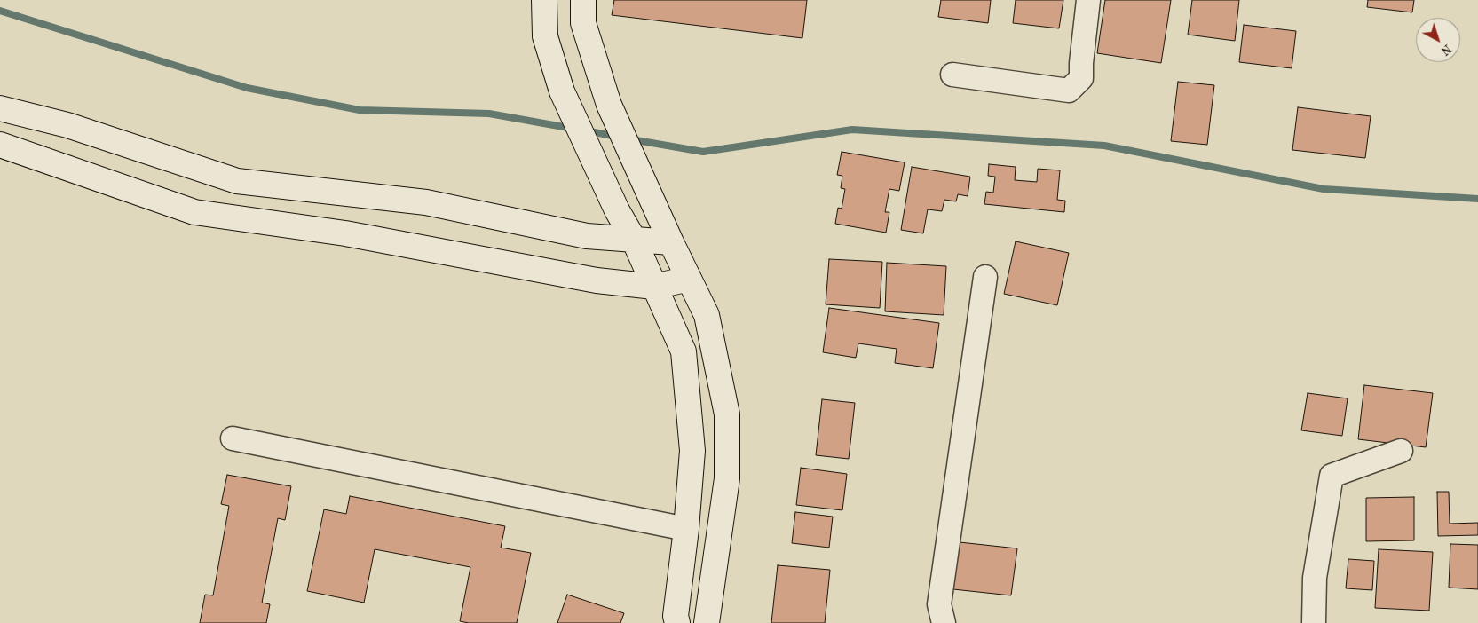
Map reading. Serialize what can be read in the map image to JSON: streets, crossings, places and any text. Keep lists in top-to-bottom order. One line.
{"north":"bottom right"}
